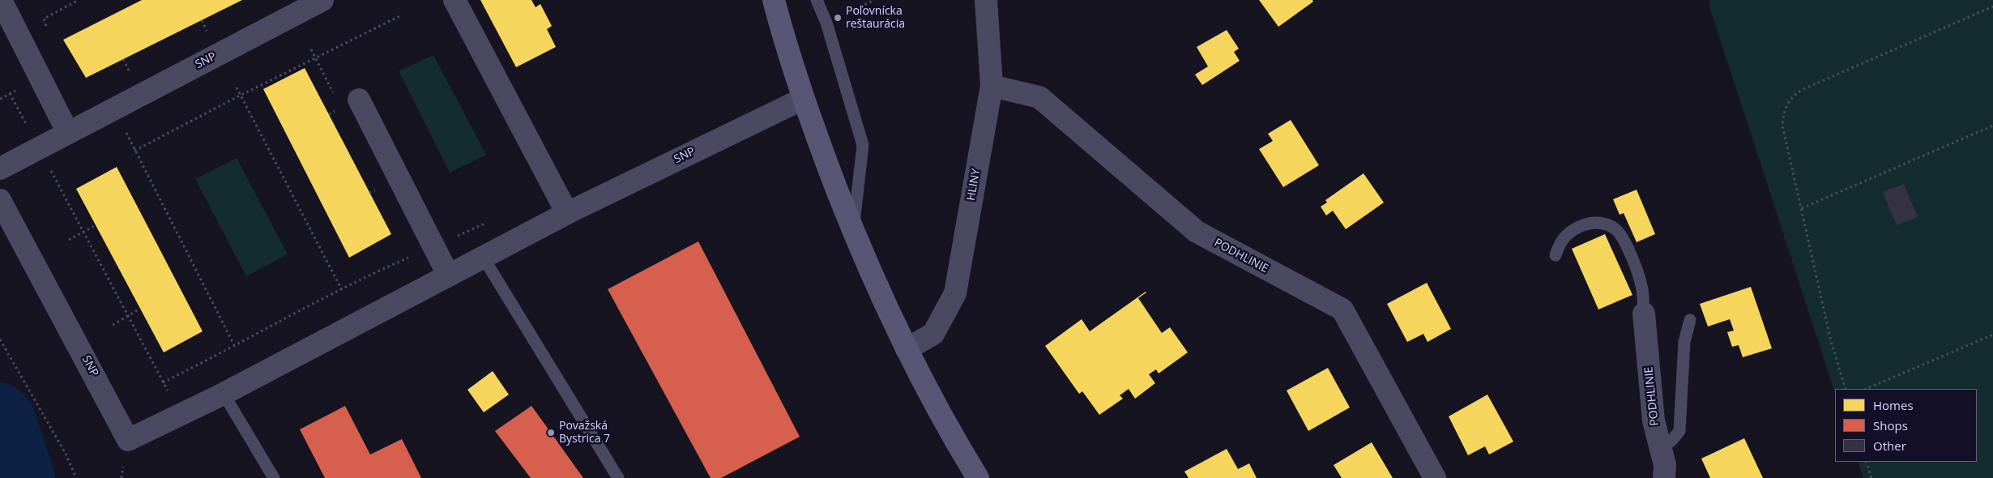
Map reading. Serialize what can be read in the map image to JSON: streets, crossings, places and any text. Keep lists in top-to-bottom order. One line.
{"streets":{"street":["SNP","HLINY","PODHLINIE"]},"crossings":[["HLINY","PODHLINIE"]],"places":["Poľovnícka reštaurácia","Považská Bystrica 7"],"legend":["Homes","Shops","Other"]}
